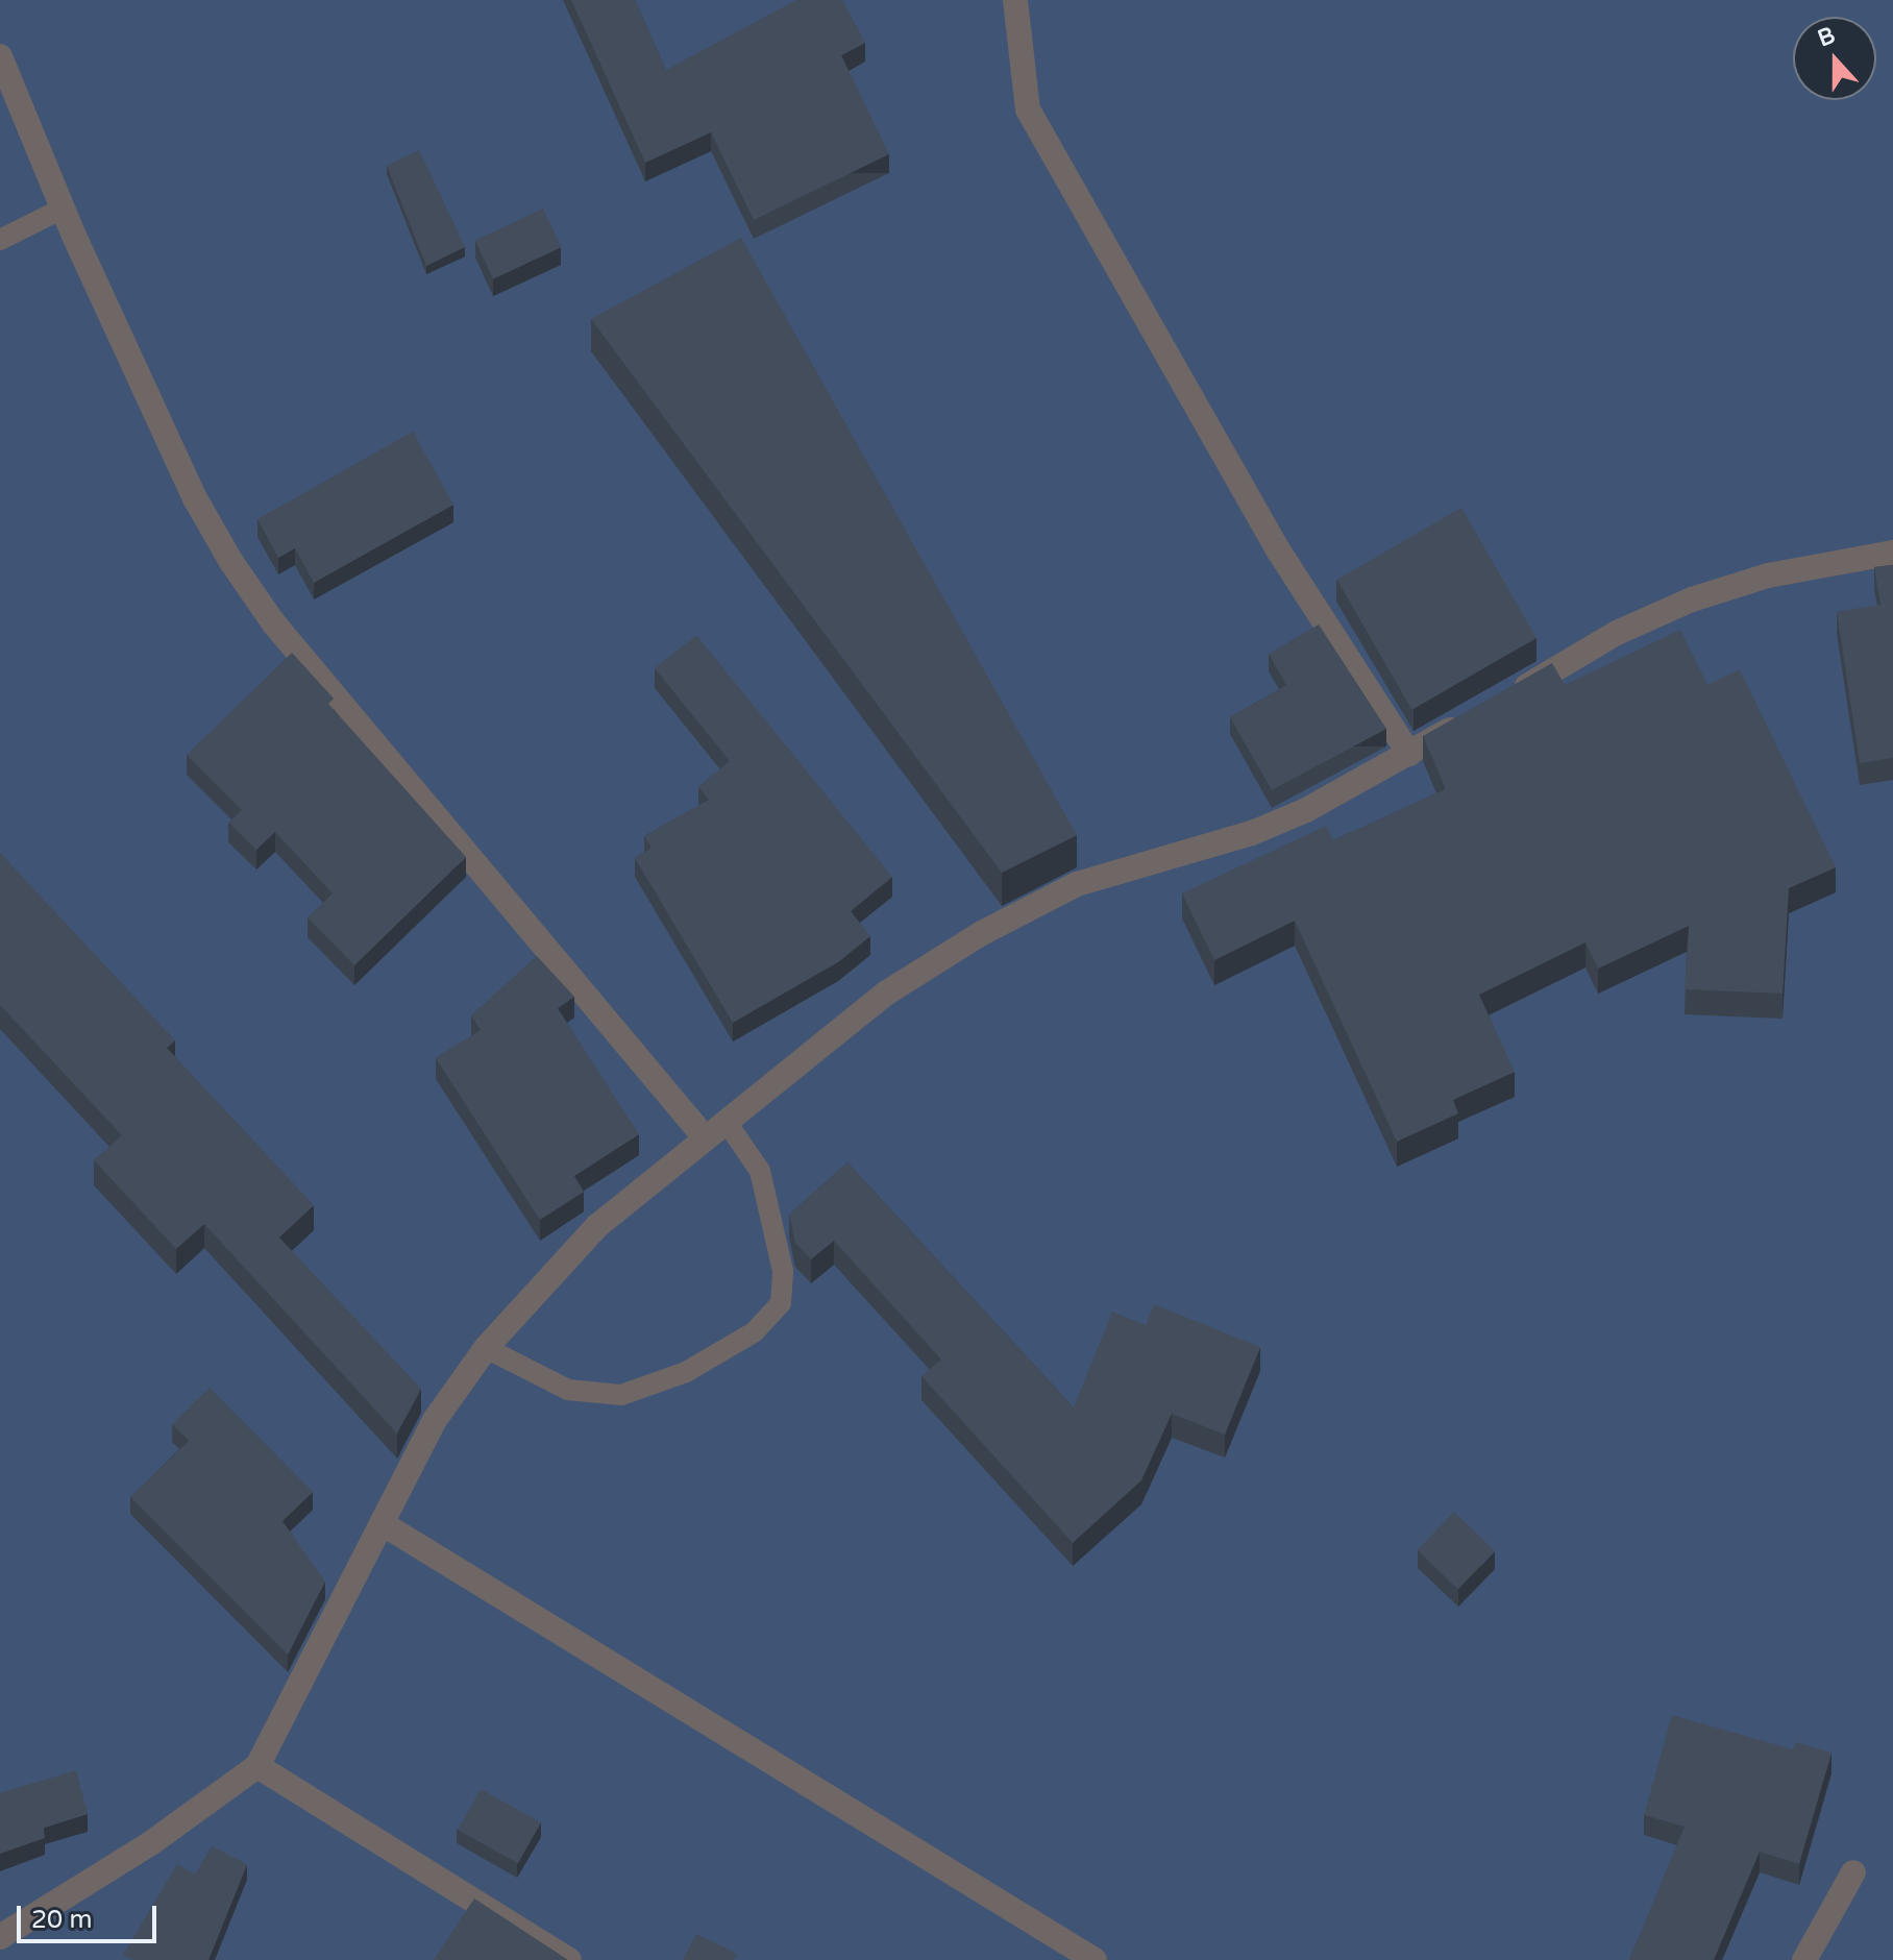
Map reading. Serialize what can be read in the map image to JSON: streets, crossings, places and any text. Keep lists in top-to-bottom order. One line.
{"scale_bar":"20 m","north":"top"}
